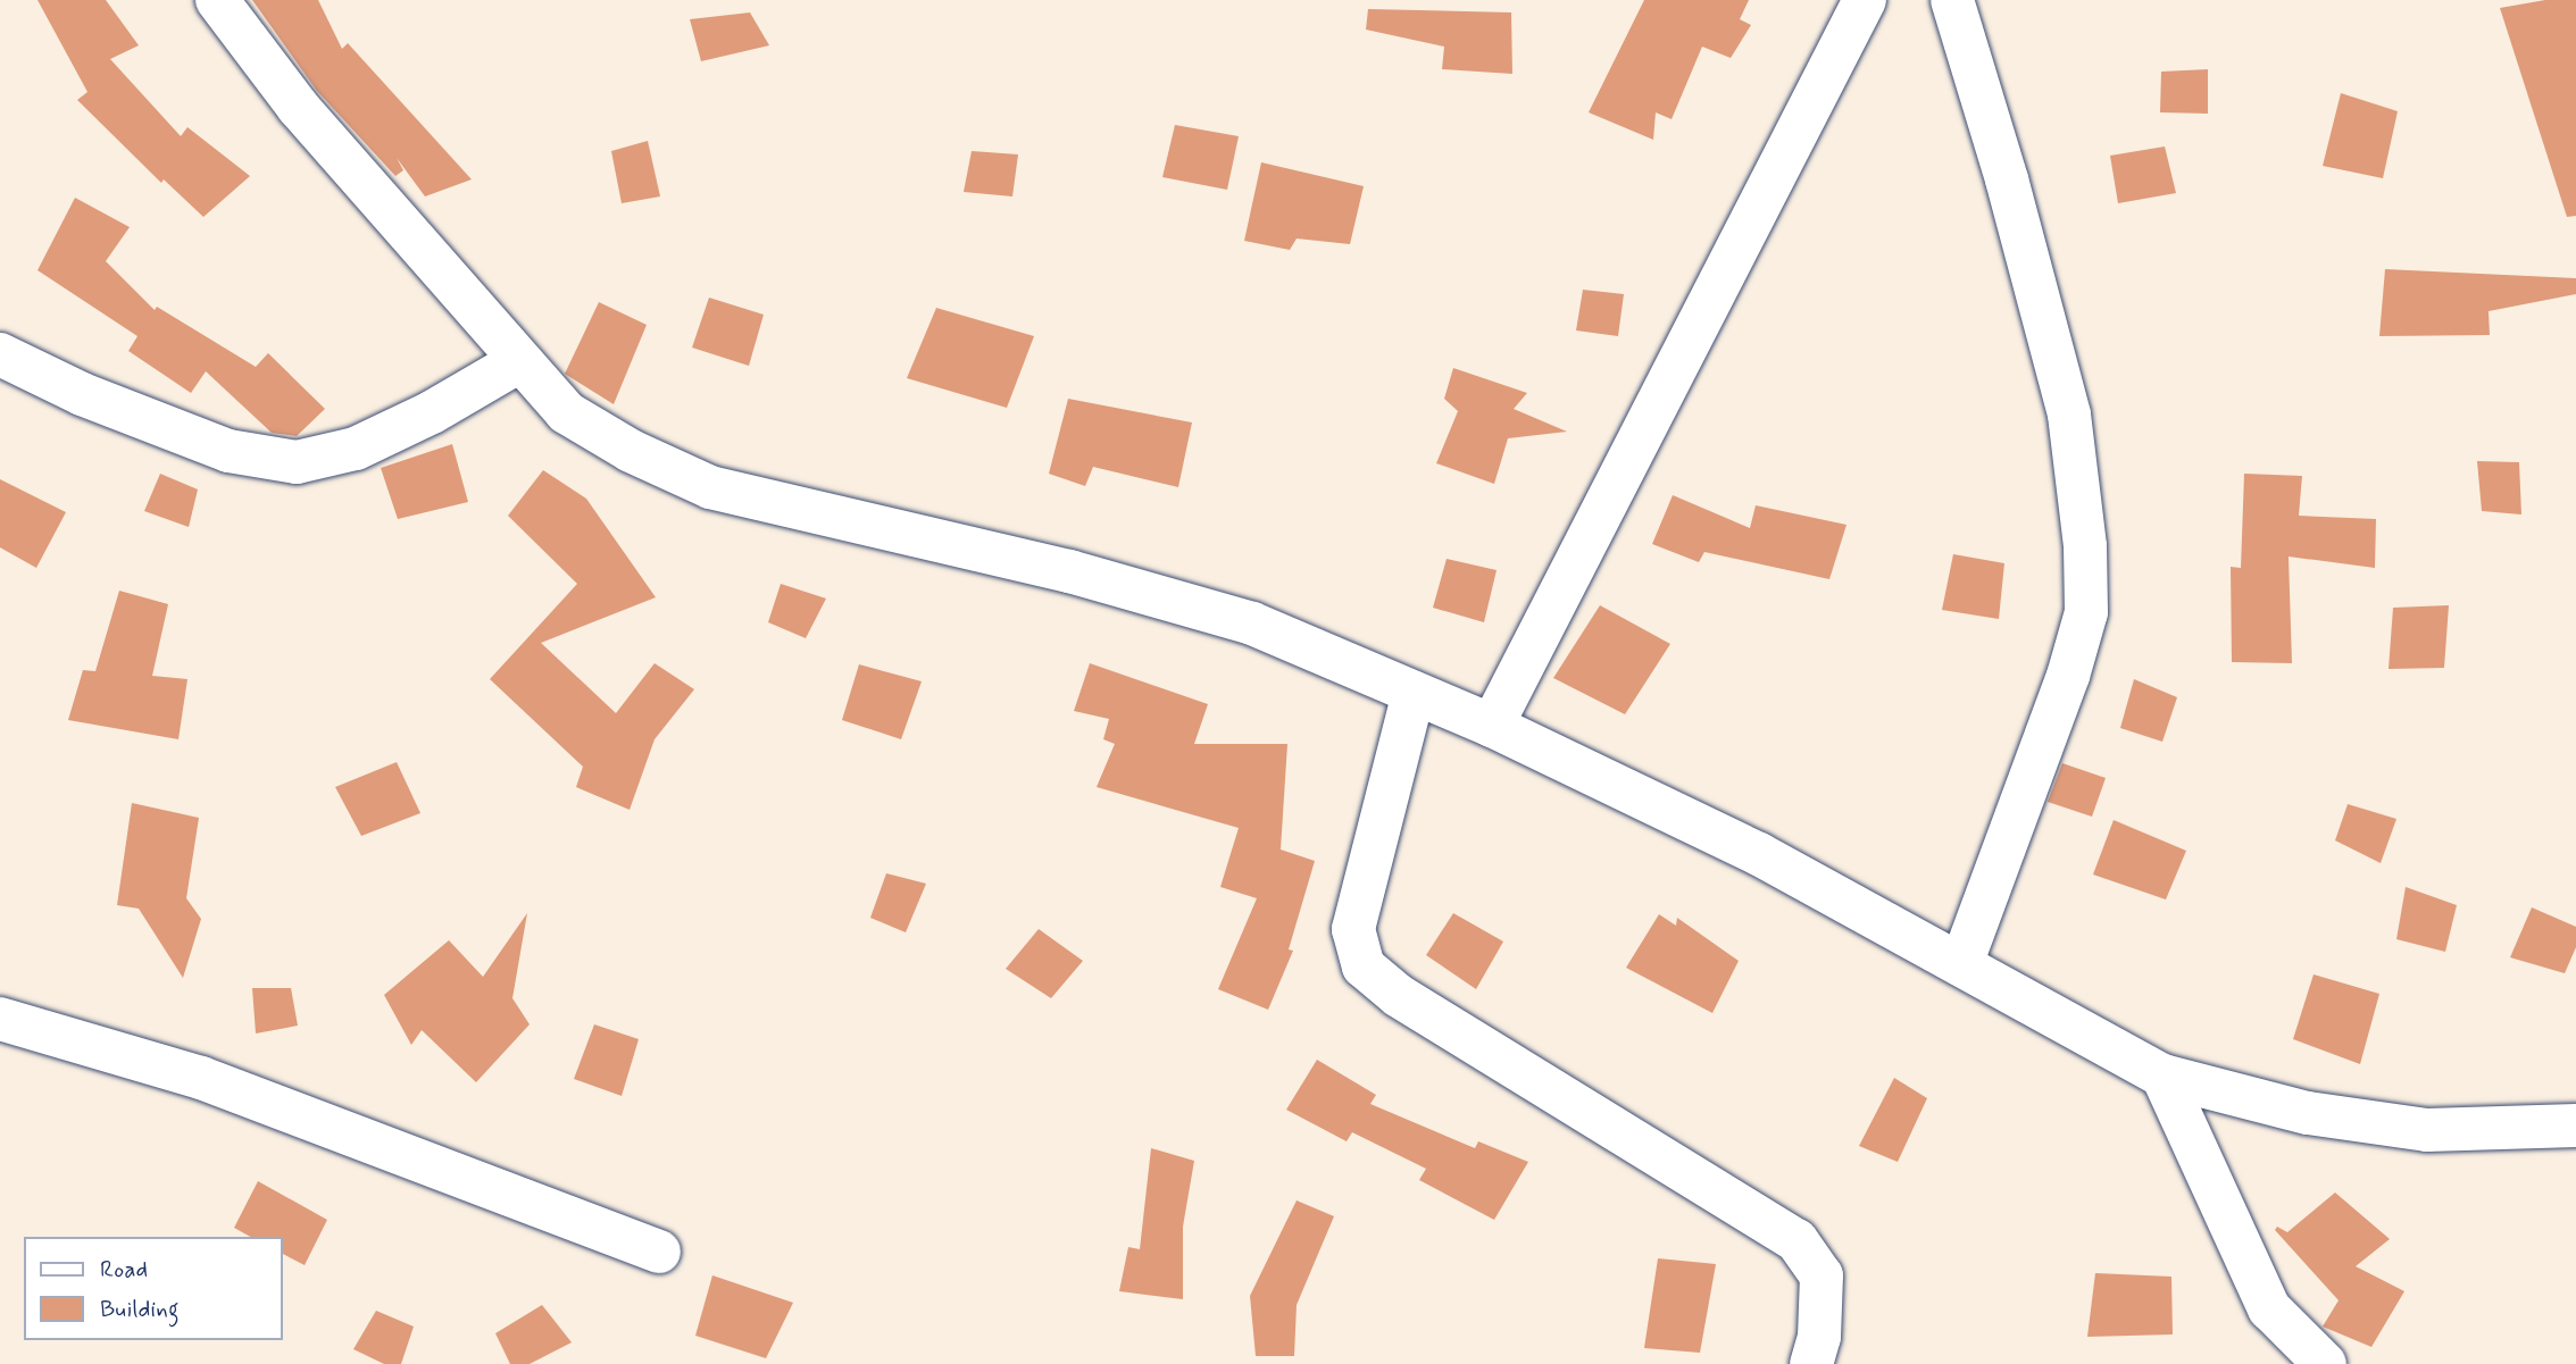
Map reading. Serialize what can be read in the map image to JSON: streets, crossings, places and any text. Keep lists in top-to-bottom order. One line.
{"legend":["Road","Building"]}
